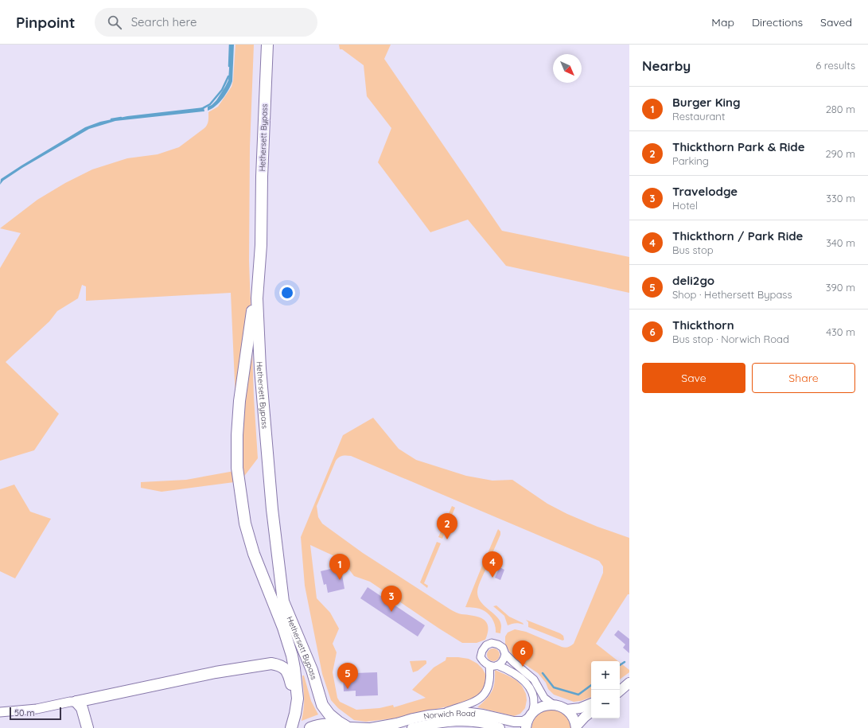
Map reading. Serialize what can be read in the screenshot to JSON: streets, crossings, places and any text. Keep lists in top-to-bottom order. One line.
{"streets":{"highway":["Hethersett Bypass"],"main road":["Norwich Road"]},"scale_bar":"50 m","north":"bottom right","page":{"header":"Pinpoint","search":"Search here","nav":["Map","Directions","Saved"],"heading":["Nearby","6 results"],"list":[{"mark":"1","name":"Burger King","note":"Restaurant","value":"280 m"},{"mark":"2","name":"Thickthorn Park & Ride","note":"Parking","value":"290 m"},{"mark":"3","name":"Travelodge","note":"Hotel","value":"330 m"},{"mark":"4","name":"Thickthorn / Park Ride","note":"Bus stop","value":"340 m"},{"mark":"5","name":"deli2go","note":"Shop · Hethersett Bypass","value":"390 m"},{"mark":"6","name":"Thickthorn","note":"Bus stop · Norwich Road","value":"430 m"}],"buttons":["Save","Share"],"pins":["2","4","1","3","6","5"],"map_buttons":["+","−"],"scale":"50 m"}}
